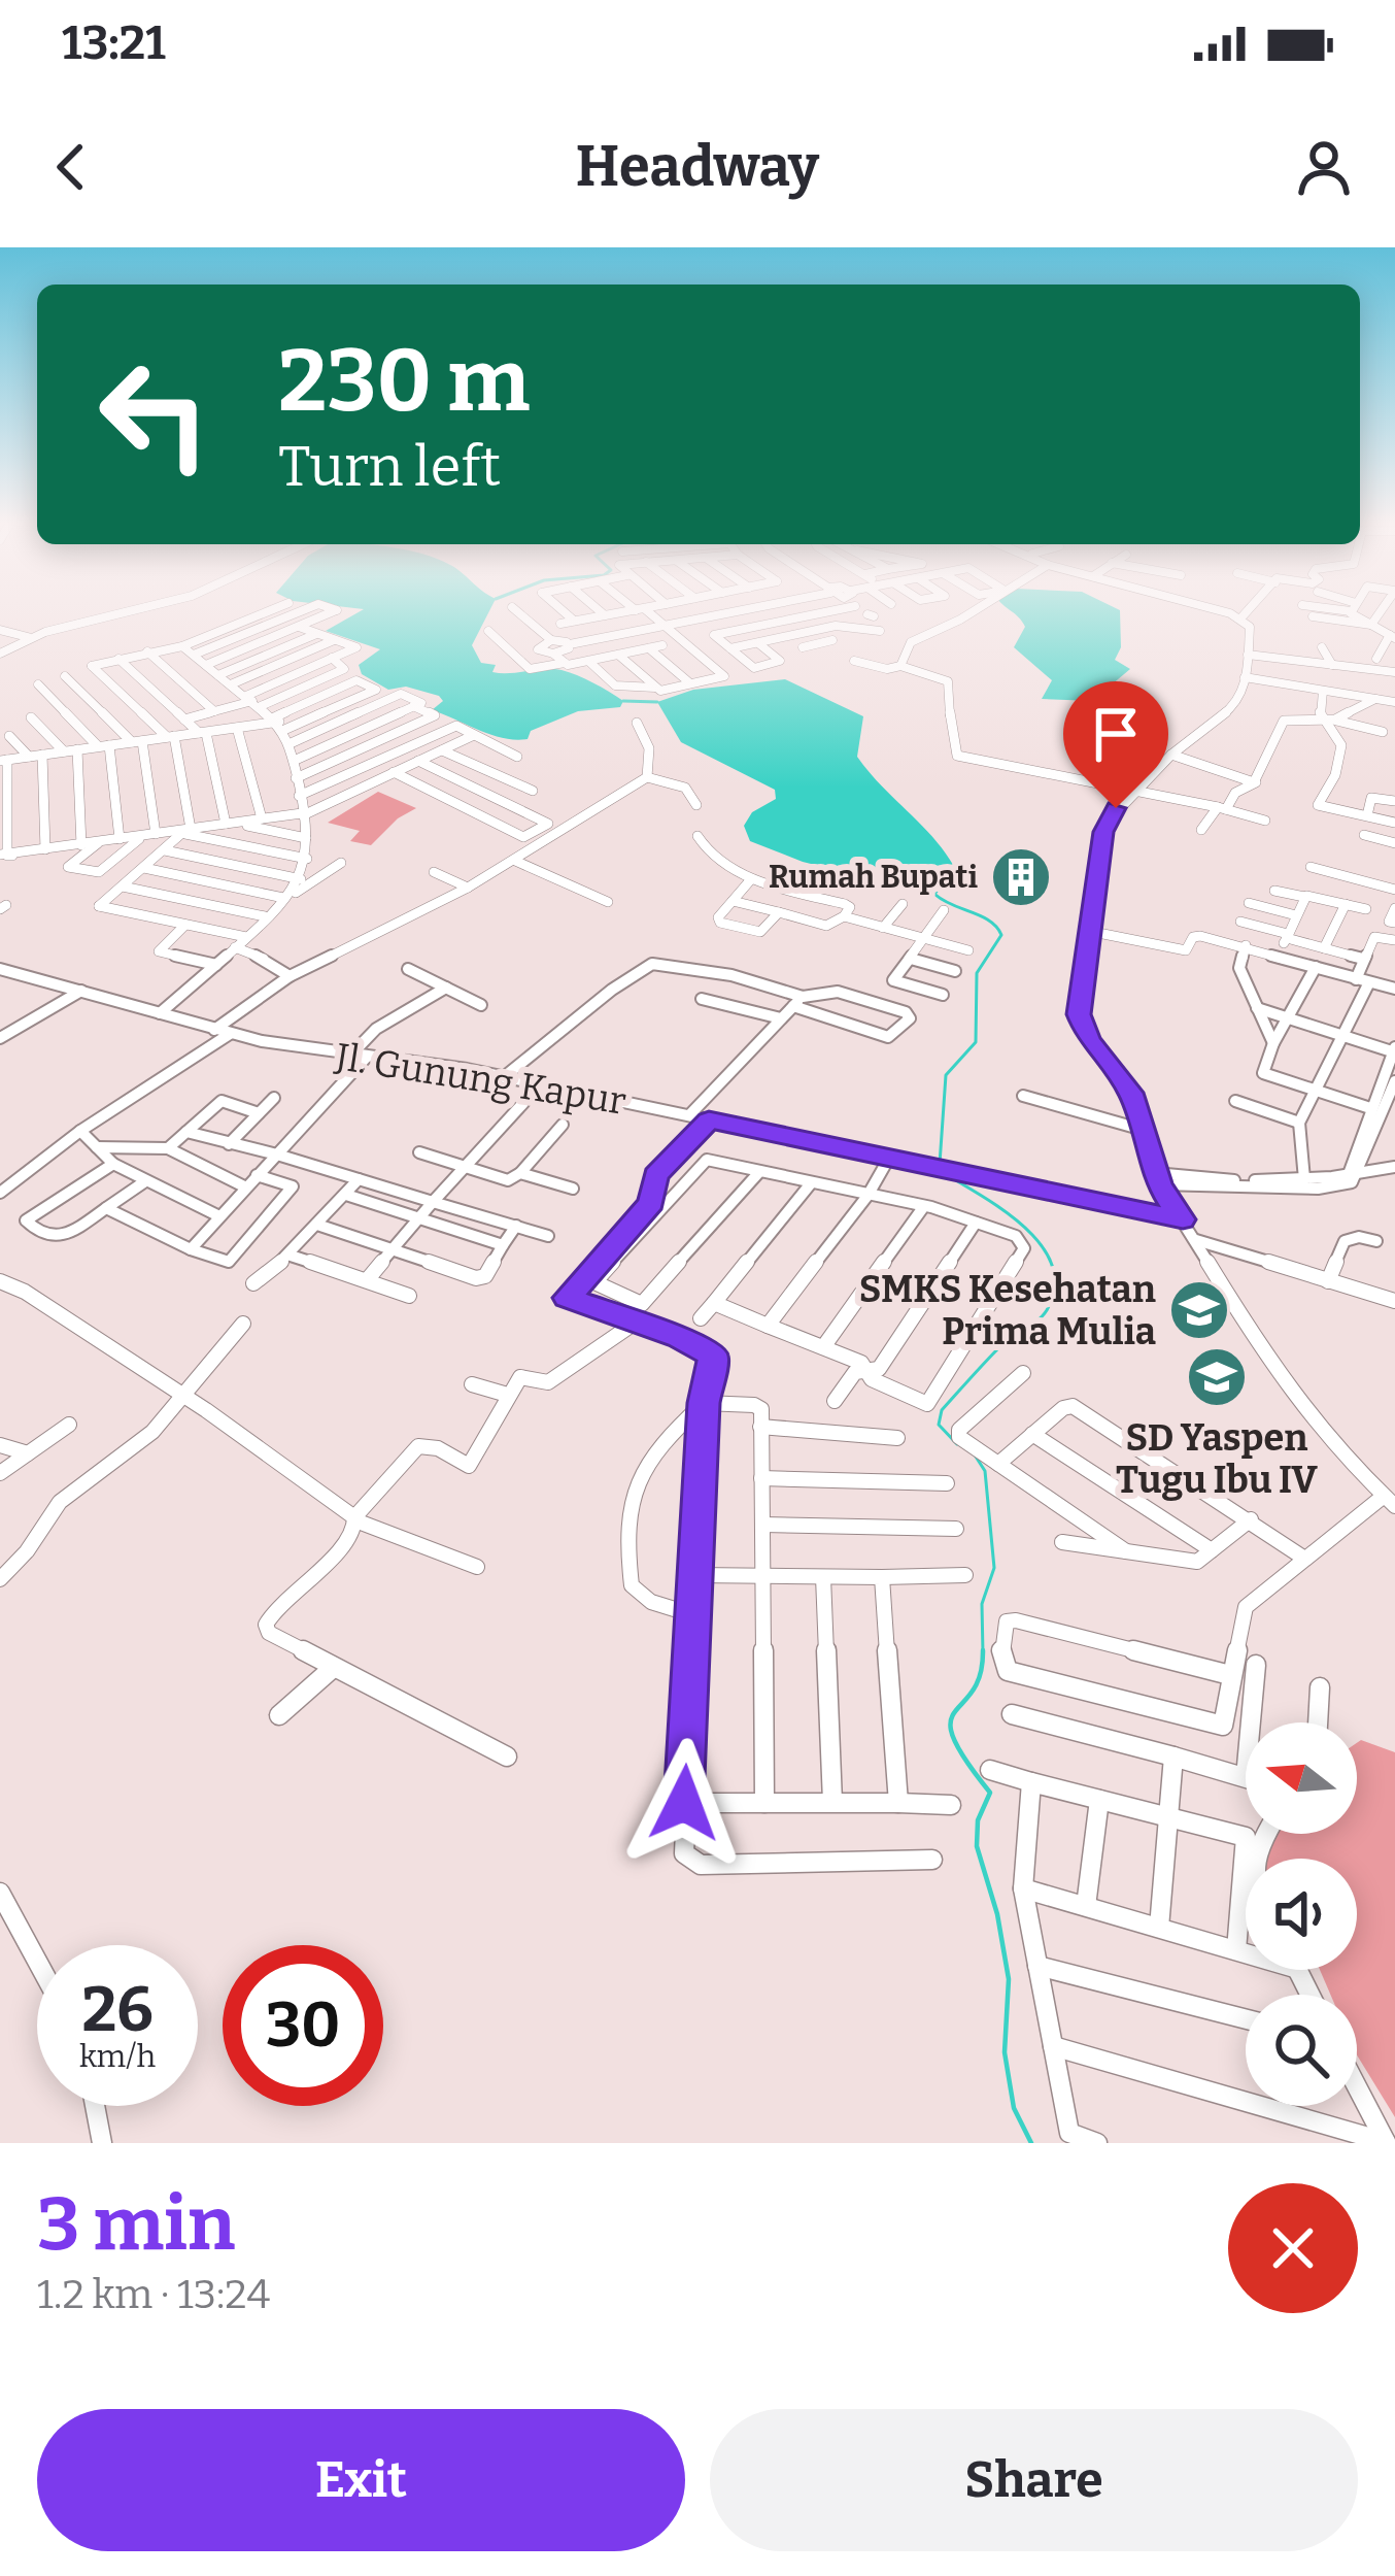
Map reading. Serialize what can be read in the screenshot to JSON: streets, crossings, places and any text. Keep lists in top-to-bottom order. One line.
{"streets":{"street":["Jl. Gunung Kapur"]},"places":{"building":["Rumah Bupati"],"school or university":["SMKS Kesehatan Prima Mulia","SD Yaspen Tugu Ibu IV"]},"north":"left","page":{"status":"13:21","header":"Headway","turn":["230 m","Turn left"],"speed":"26 km/h","limit":"30","heading":["3 min","1.2 km · 13:24"],"buttons":["Exit","Share"]}}
